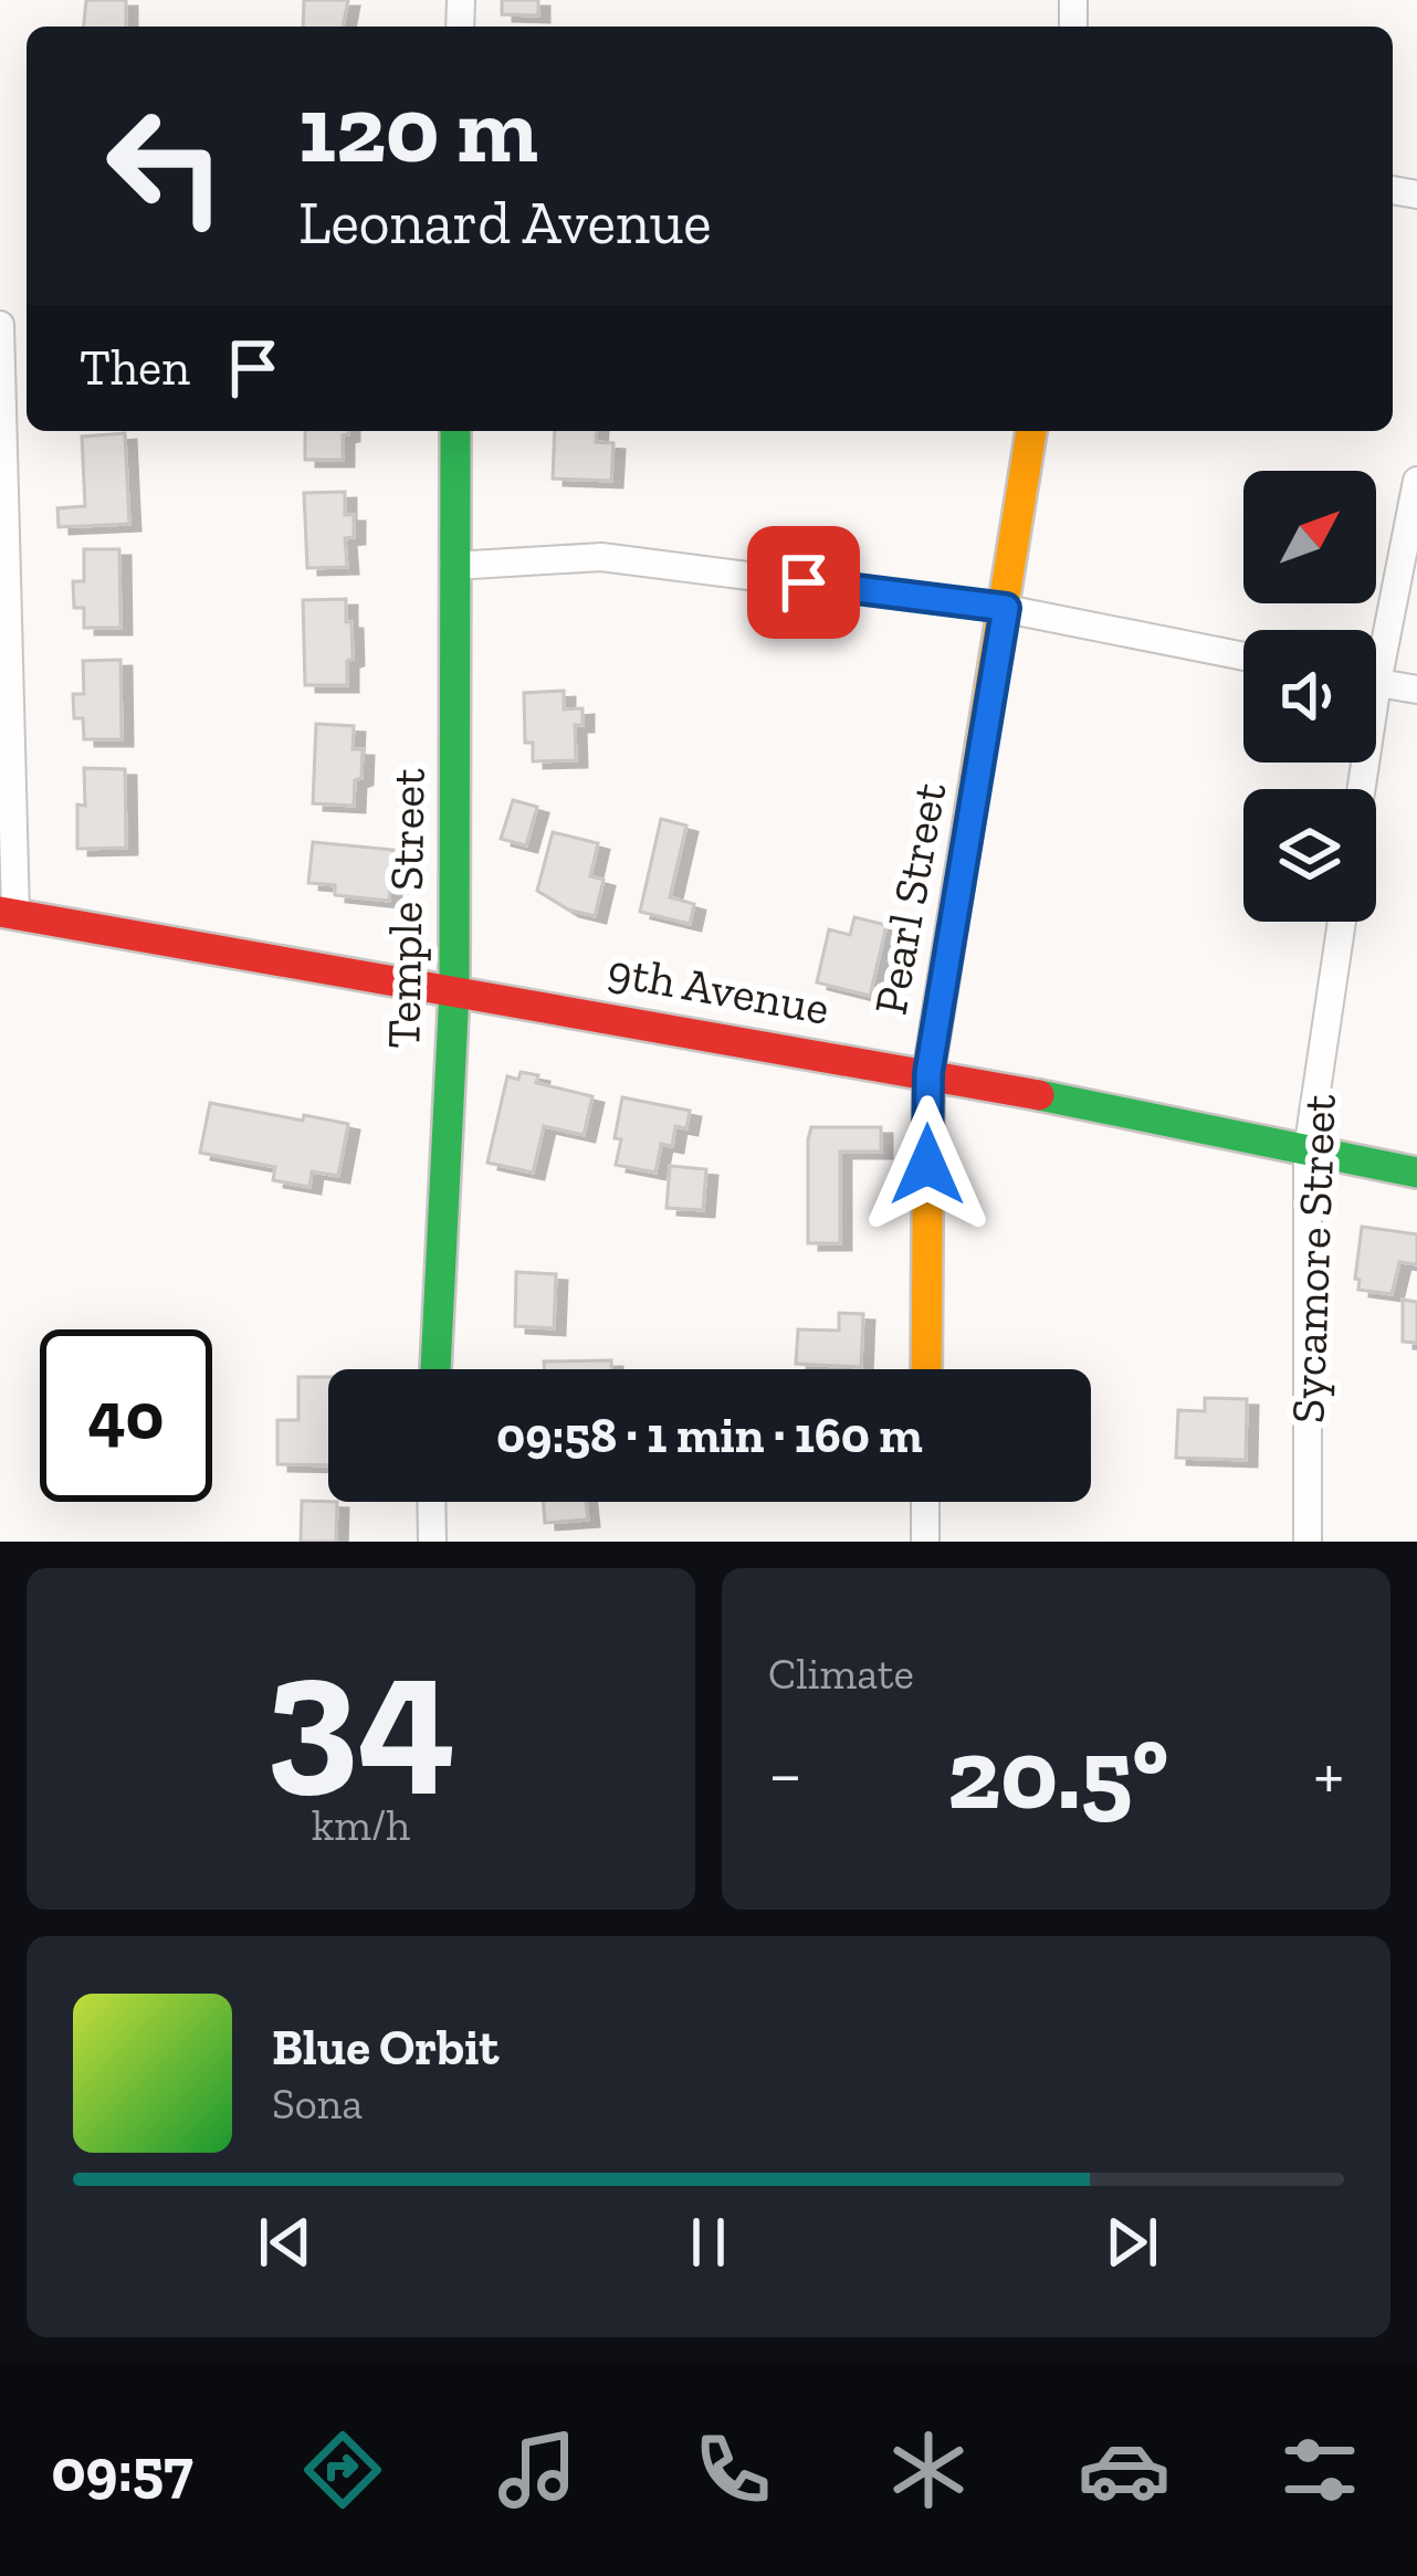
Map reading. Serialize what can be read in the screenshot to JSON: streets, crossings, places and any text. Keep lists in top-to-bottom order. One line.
{"streets":{"street":["Pearl Street","Temple Street","9th Avenue","Sycamore Street"]},"crossings":[["Pearl Street","9th Avenue"],["Temple Street","9th Avenue"],["9th Avenue","Sycamore Street"]],"north":"top right","page":{"turn":["120 m","Leonard Avenue"],"then":"Then","limit":"40","trip":"09:58 · 1 min · 160 m","tile":[["34","km/h"],"Climate"],"heat":["−","20.5°","+"],"song":["Blue Orbit","Sona"],"tabs":"09:57"}}
